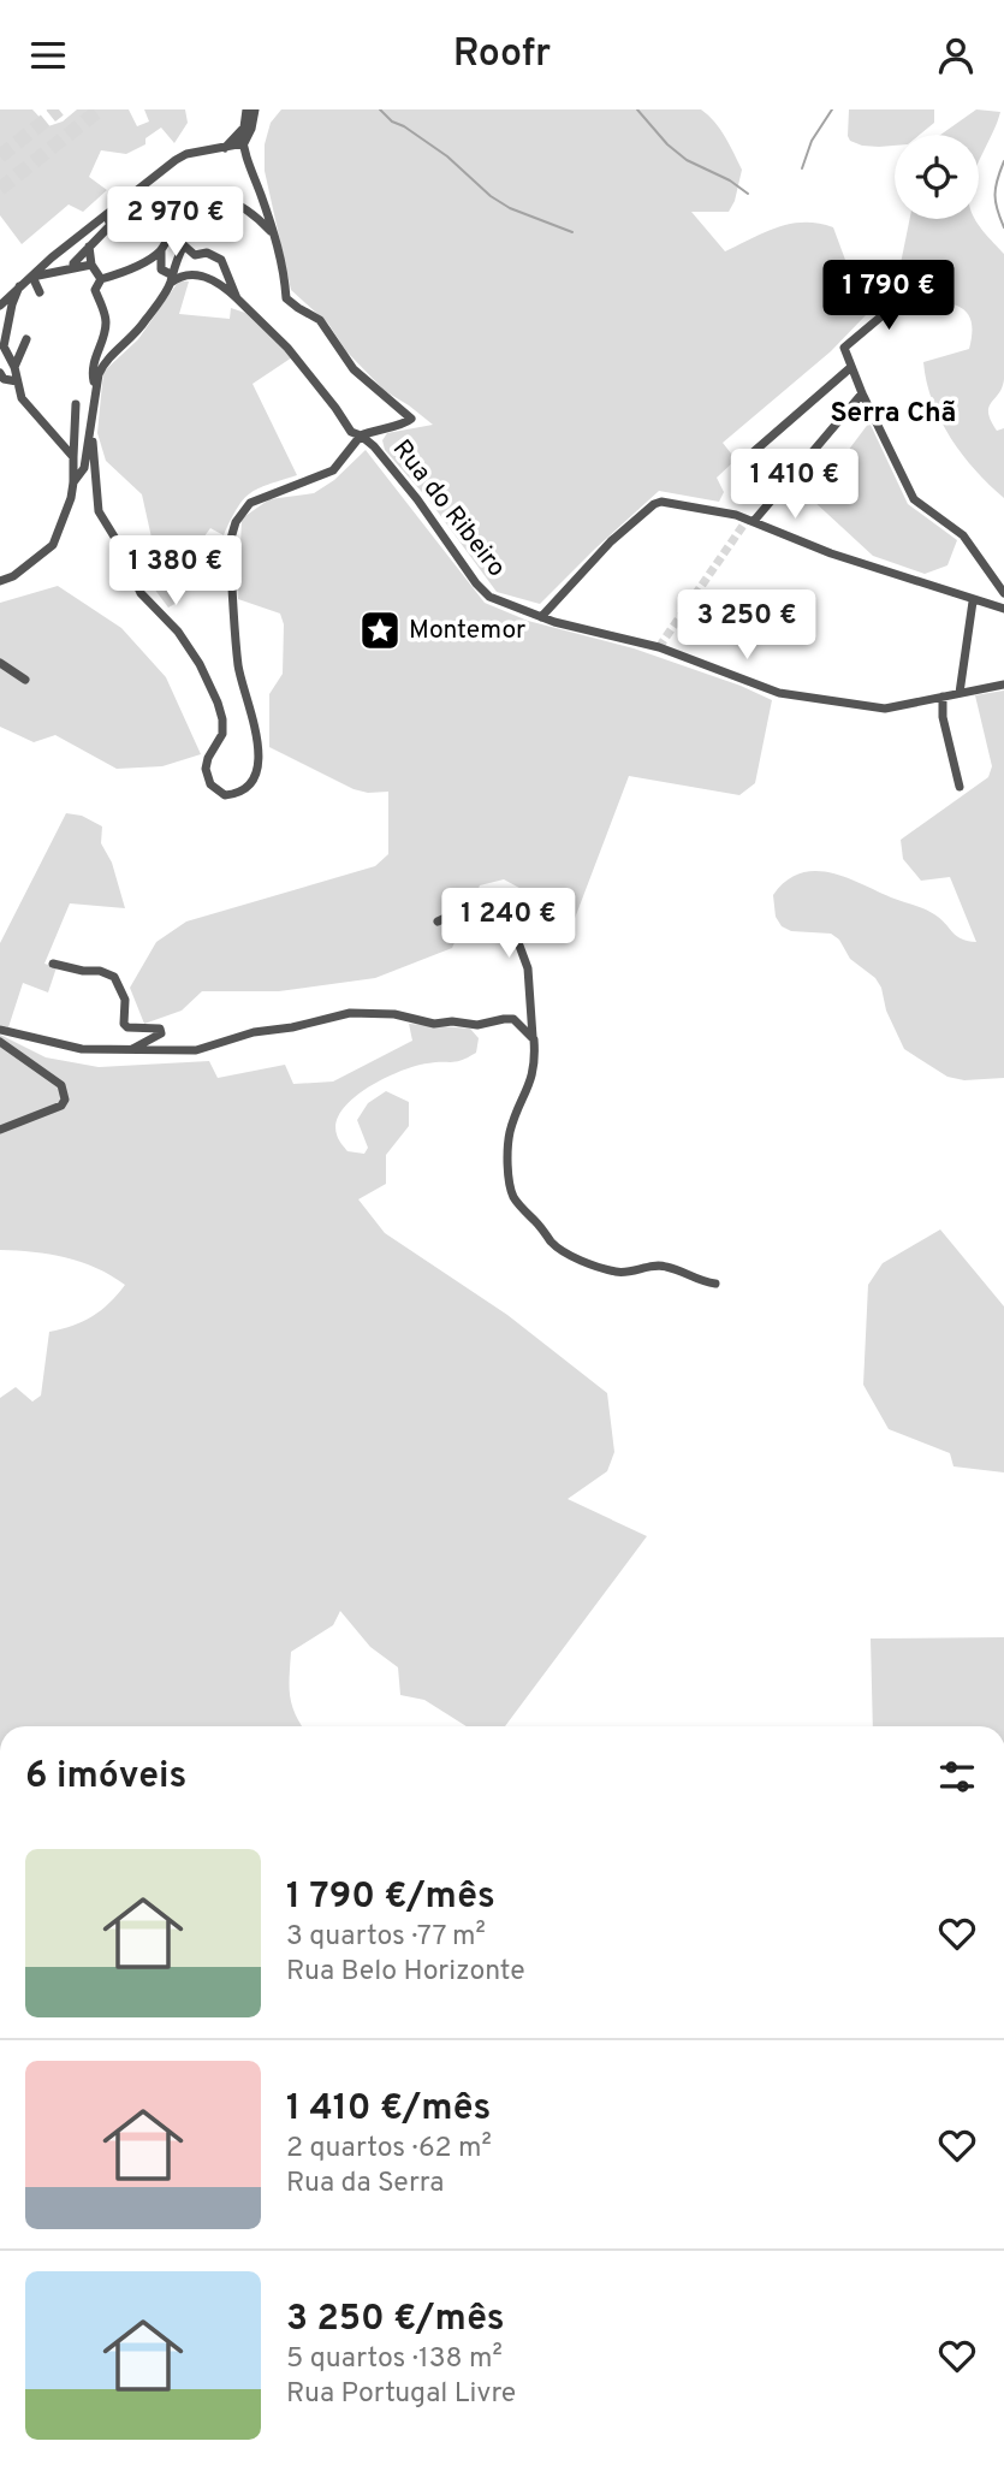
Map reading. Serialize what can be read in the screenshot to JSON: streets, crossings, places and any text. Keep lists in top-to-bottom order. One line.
{"streets":{"street":["Rua do Ribeiro"]},"districts":["Serra Chã"],"places":{"place":["Montemor"]},"page":{"header":"Roofr","price":["2 970 €","1 790 €","1 410 €","1 380 €","3 250 €","1 240 €"],"heading":"6 imóveis","list":[{"name":"1 790 €/mês","note":"3 quartos · 77 m² · Rua Belo Horizonte"},{"name":"1 410 €/mês","note":"2 quartos · 62 m² · Rua da Serra"},{"name":"3 250 €/mês","note":"5 quartos · 138 m² · Rua Portugal Livre"}]}}
